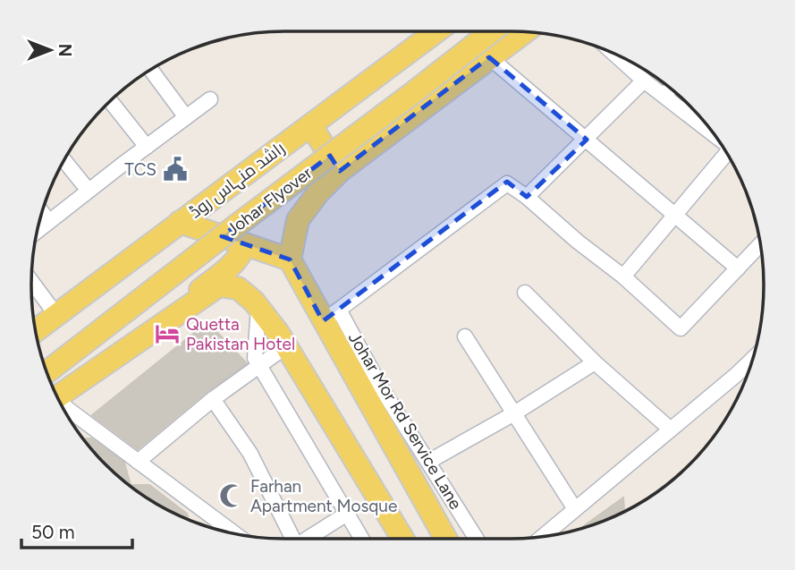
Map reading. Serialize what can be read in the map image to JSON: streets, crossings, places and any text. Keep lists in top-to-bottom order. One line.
{"streets":{"main road":["راشد منہاس روڈ","Johar Flyover"],"street":["Johar Mor Rd Service Lane"]},"places":{"public building":["TCS"],"hotel":["Quetta Pakistan Hotel"],"mosque":["Farhan Apartment Mosque"]},"scale_bar":"50 m","north":"right"}
